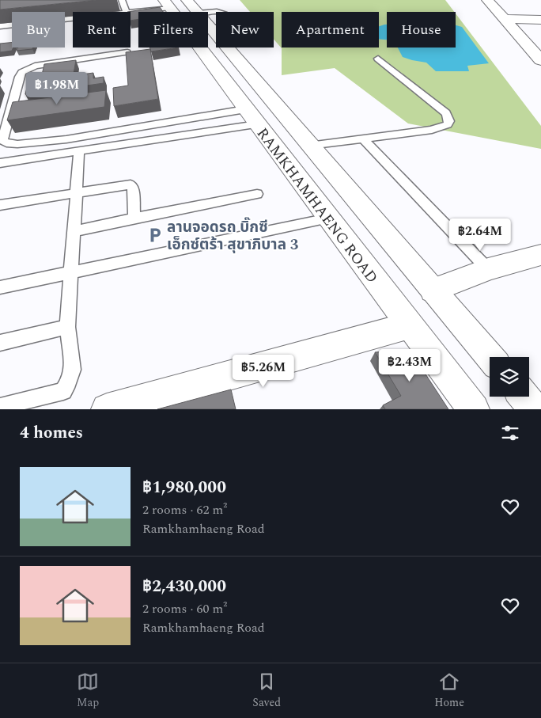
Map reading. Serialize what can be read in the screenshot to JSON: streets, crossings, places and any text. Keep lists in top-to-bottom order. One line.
{"streets":{"main road":["RAMKHAMHAENG ROAD"]},"places":{"parking":["ลานจอดรถ บิ๊กซี เอ็กซ์ตร้า สุขาภิบาล 3"]},"page":{"chip":["Buy","Rent","Filters","New","Apartment","House"],"price":["฿1.98M","฿2.64M","฿2.43M","฿5.26M"],"heading":"4 homes","list":[{"name":"฿1,980,000","note":"2 rooms · 62 m² · Ramkhamhaeng Road"},{"name":"฿2,430,000","note":"2 rooms · 60 m² · Ramkhamhaeng Road"}],"tabs":["Map","Saved","Home"]}}
